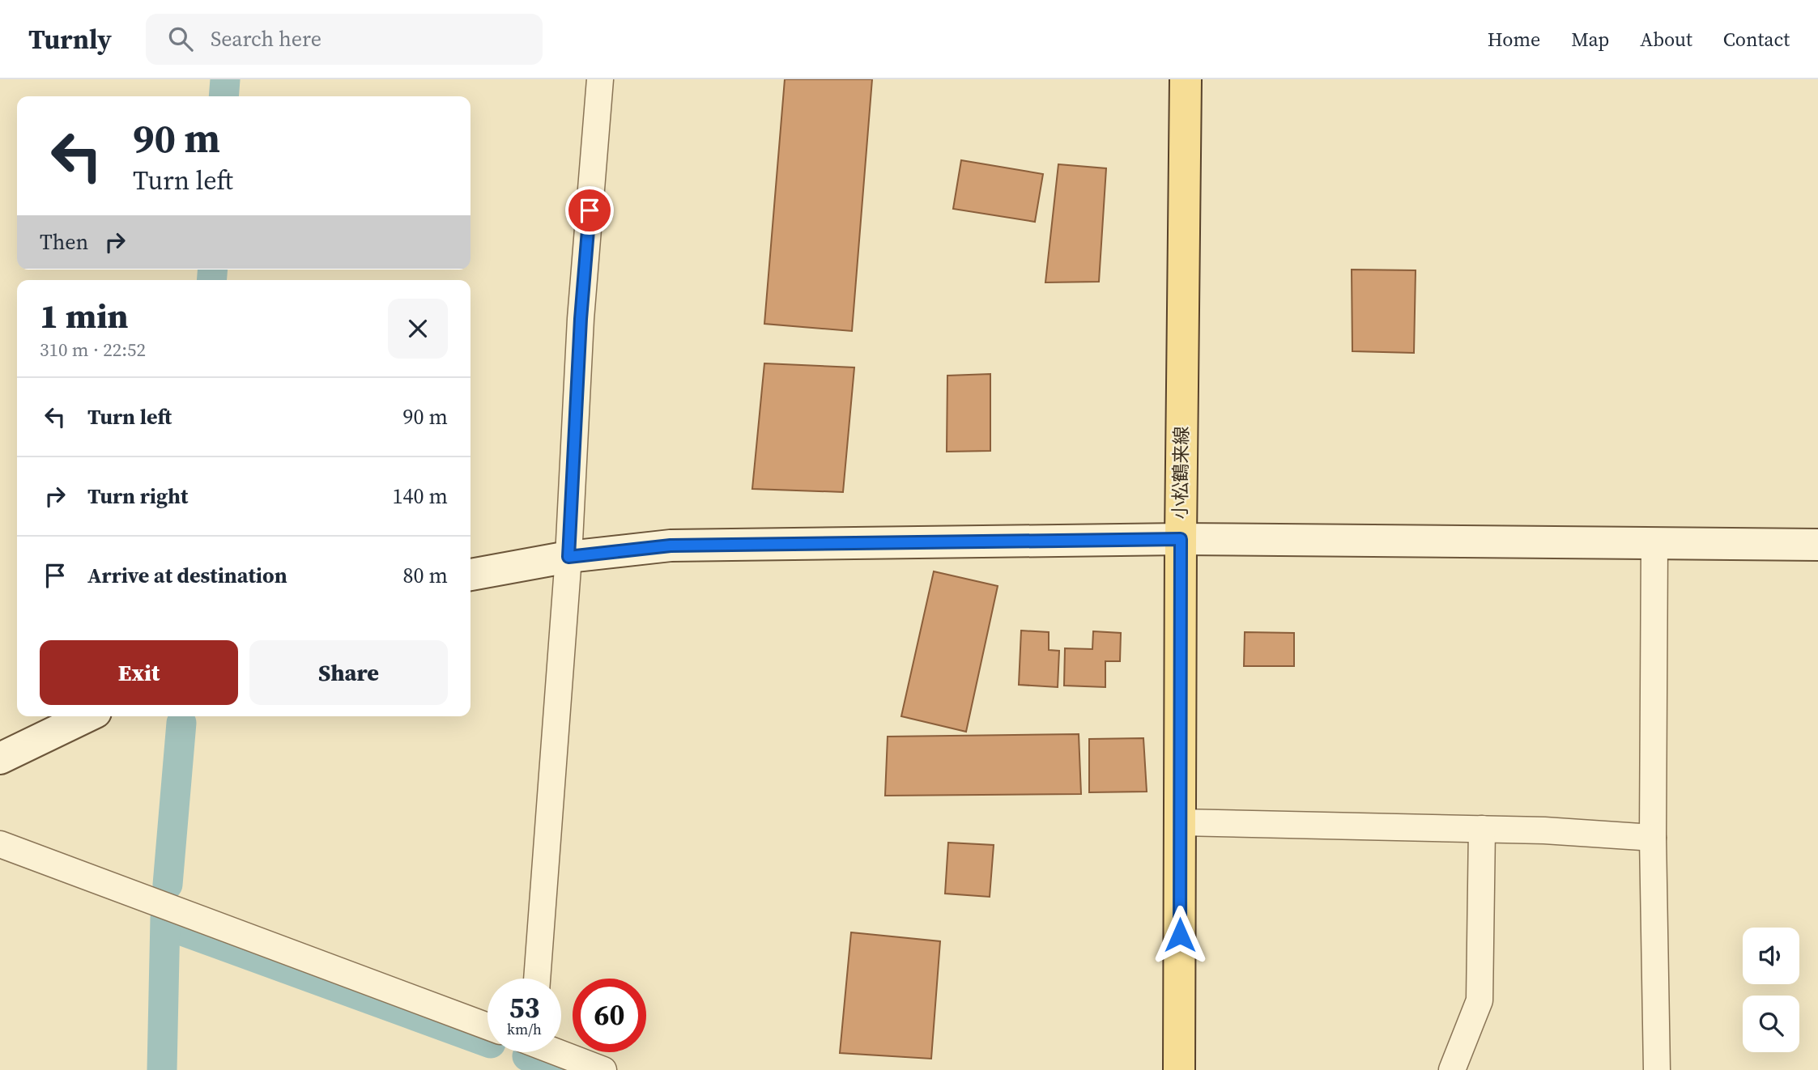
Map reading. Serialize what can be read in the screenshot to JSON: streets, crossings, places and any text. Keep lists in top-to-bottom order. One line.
{"streets":{"main road":["小松鶴来線"]},"page":{"header":"Turnly","search":"Search here","nav":["Home","Map","About","Contact"],"turn":["90 m","Turn left"],"then":"Then","heading":["1 min","310 m · 22:52"],"list":[{"name":"Turn left","value":"90 m"},{"name":"Turn right","value":"140 m"},{"name":"Arrive at destination","value":"80 m"}],"buttons":["Exit","Share"],"speed":"53 km/h","limit":"60"}}
